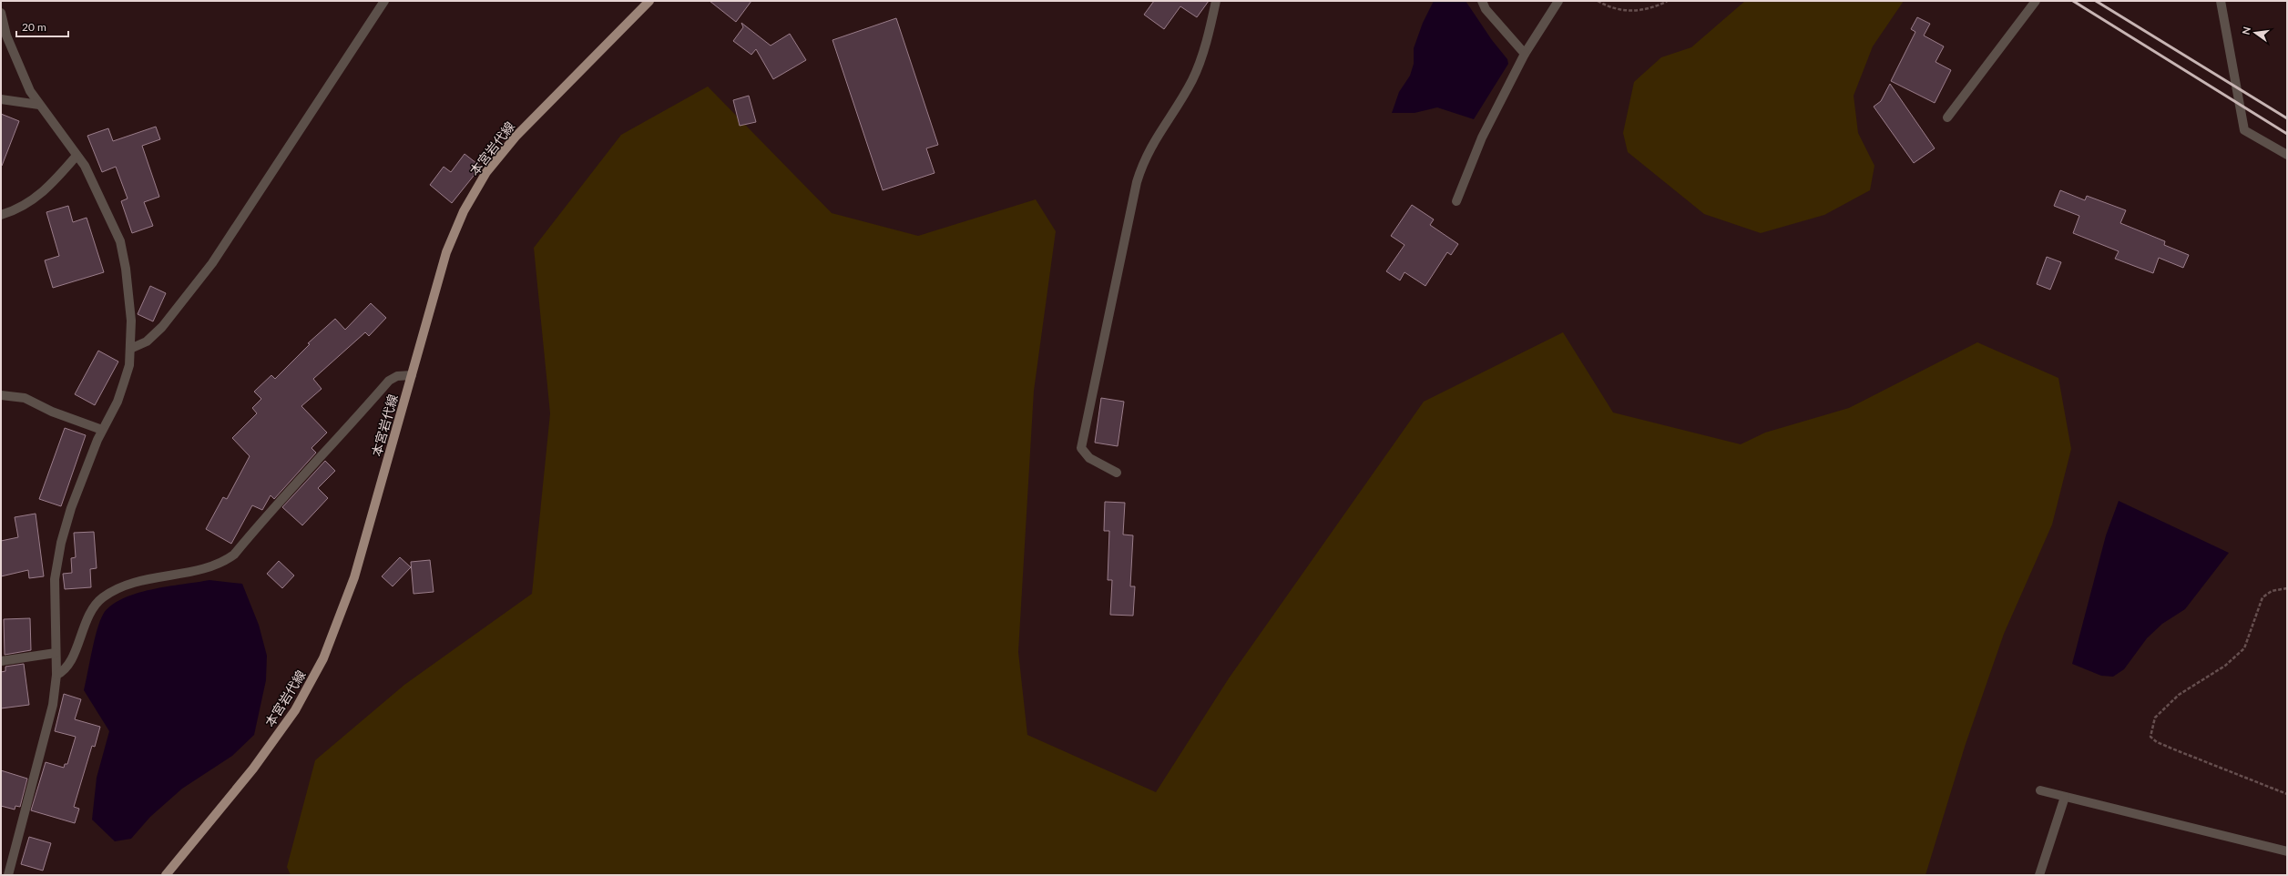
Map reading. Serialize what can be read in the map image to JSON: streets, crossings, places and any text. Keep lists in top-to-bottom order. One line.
{"streets":{"main road":["本宮岩代線"]},"scale_bar":"20 m","north":"left"}
